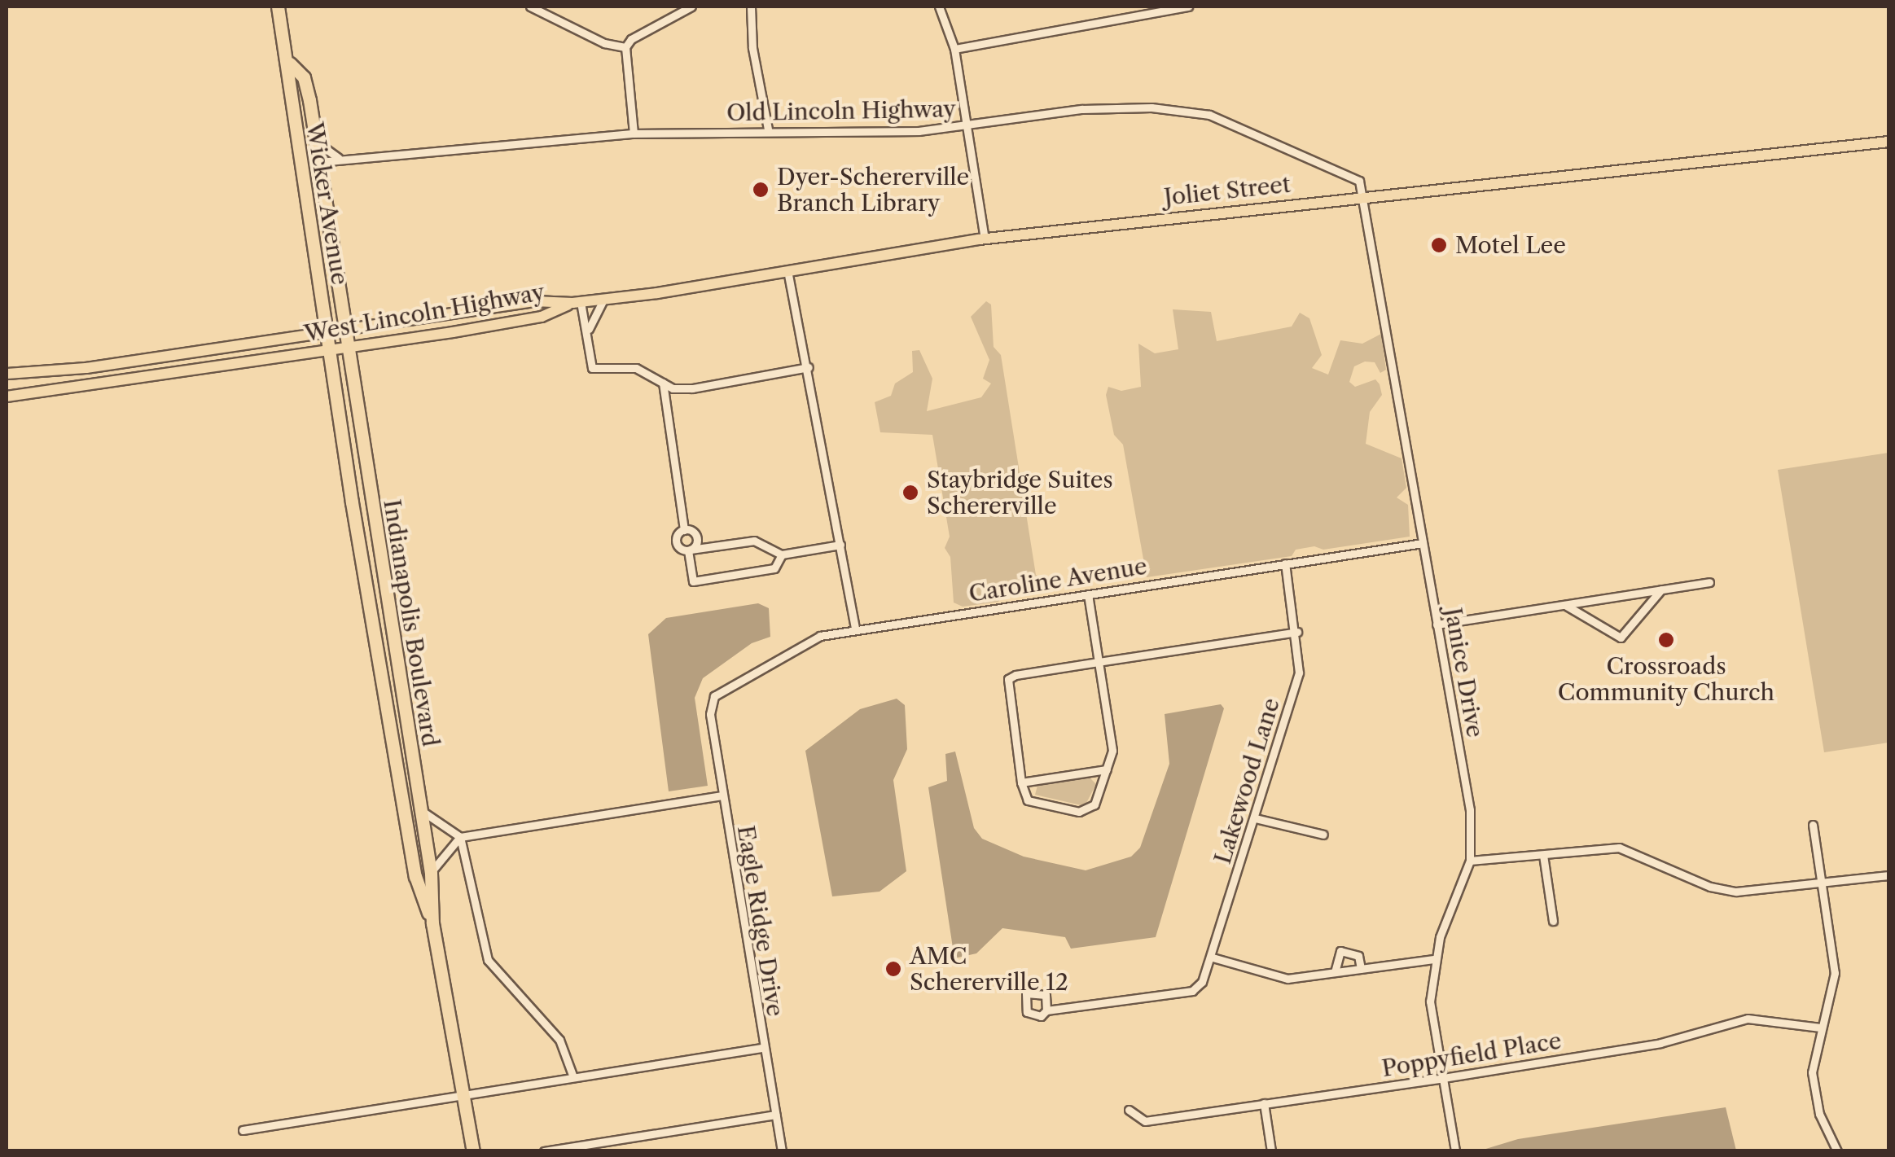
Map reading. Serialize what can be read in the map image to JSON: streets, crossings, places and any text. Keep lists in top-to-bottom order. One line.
{"streets":{"highway":["Wicker Avenue","Indianapolis Boulevard"],"main road":["Joliet Street","West Lincoln Highway"],"street":["Old Lincoln Highway","Caroline Avenue","Janice Drive","Lakewood Lane","Eagle Ridge Drive","Poppyfield Place"]},"crossings":[["Old Lincoln Highway","Joliet Street"],["Old Lincoln Highway","Wicker Avenue"],["Old Lincoln Highway","Janice Drive"],["Joliet Street","West Lincoln Highway"],["Joliet Street","Janice Drive"],["Wicker Avenue","West Lincoln Highway"],["Wicker Avenue","Indianapolis Boulevard"],["West Lincoln Highway","Indianapolis Boulevard"],["Caroline Avenue","Janice Drive"],["Caroline Avenue","Lakewood Lane"],["Caroline Avenue","Eagle Ridge Drive"],["Janice Drive","Poppyfield Place"]],"places":["Dyer-Schererville Branch Library","Motel Lee","Staybridge Suites Schererville","Crossroads Community Church","AMC Schererville 12"]}
